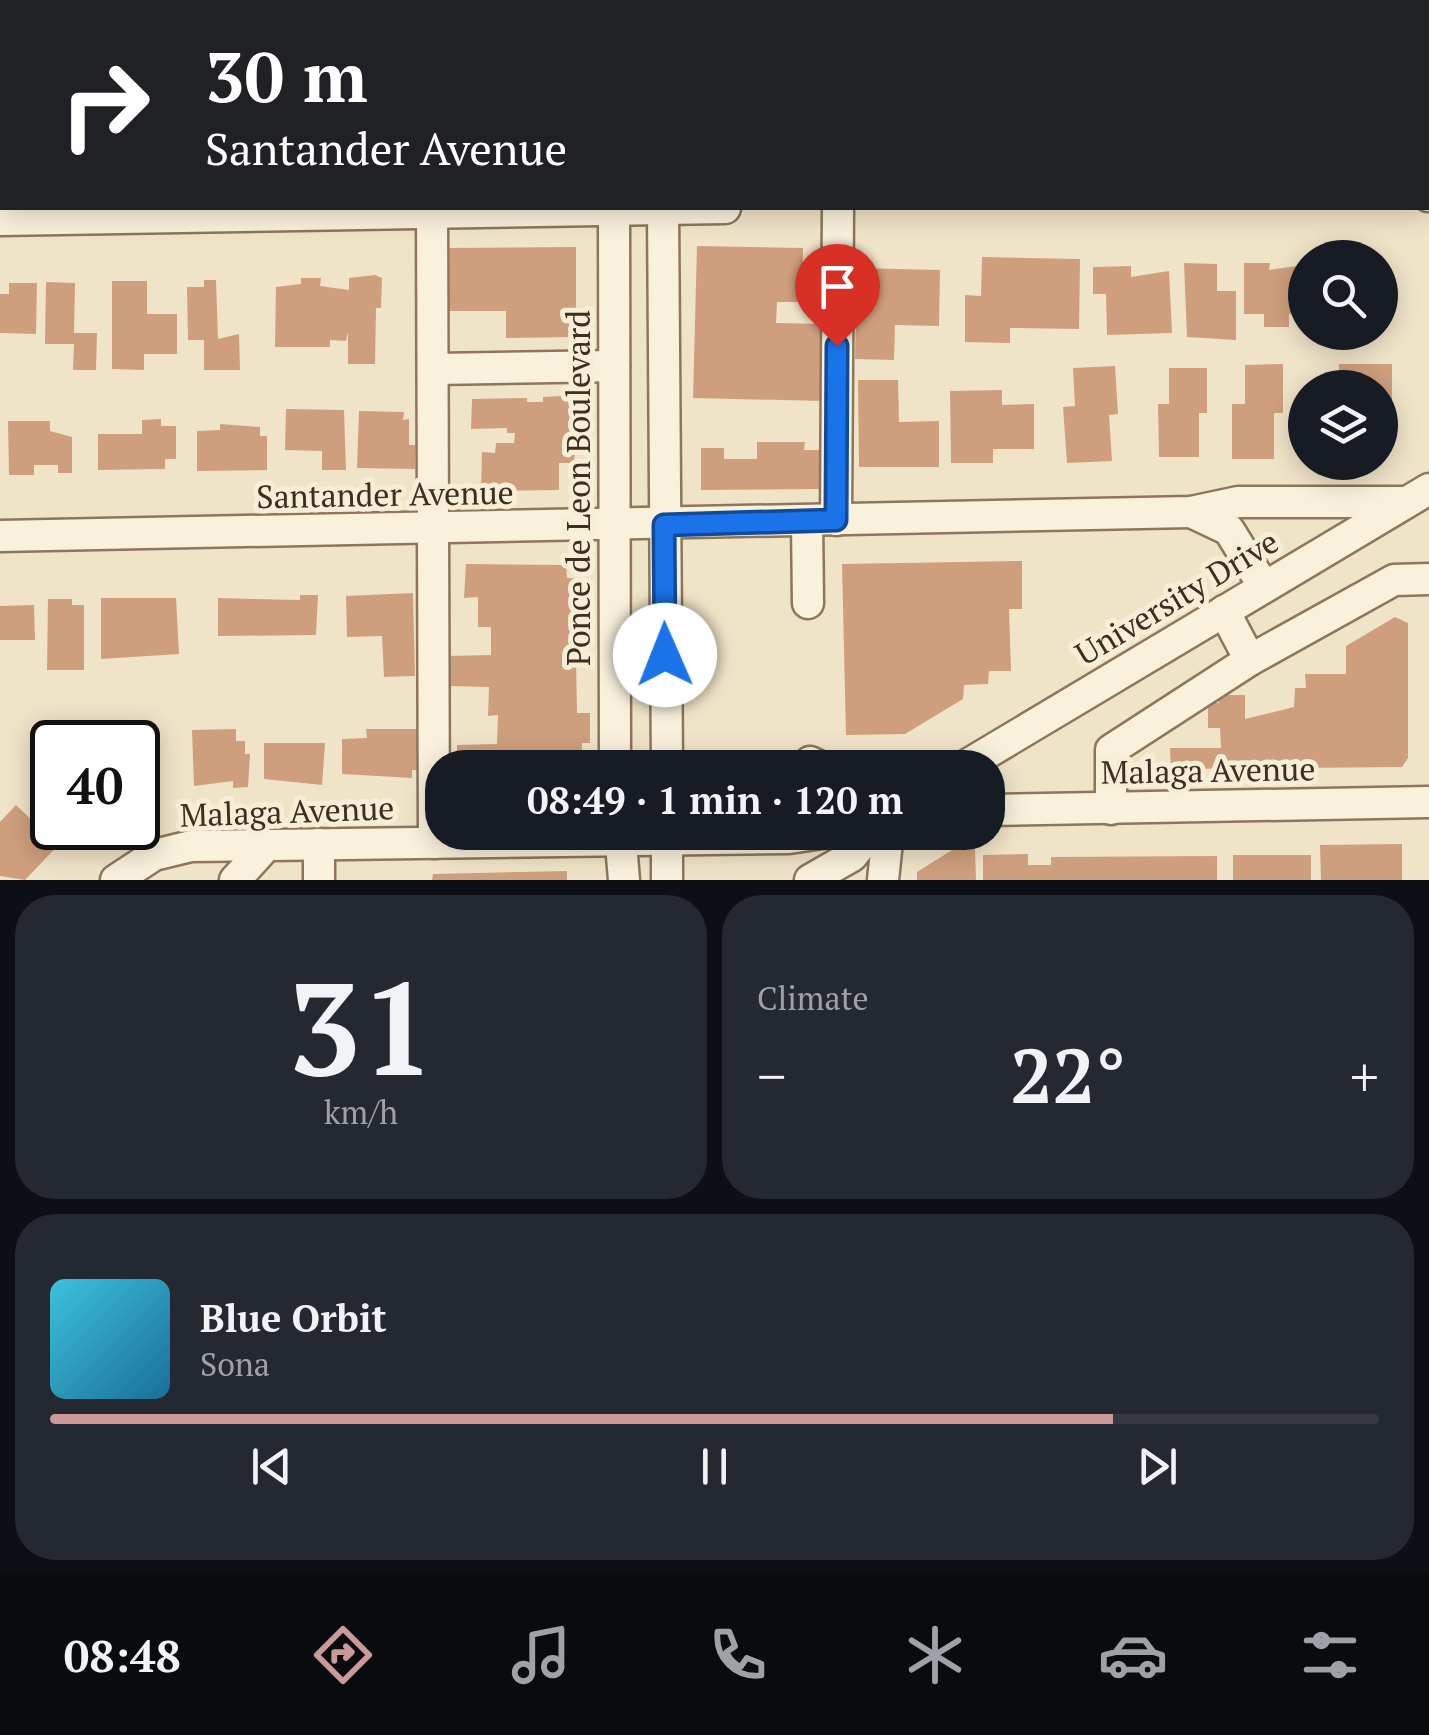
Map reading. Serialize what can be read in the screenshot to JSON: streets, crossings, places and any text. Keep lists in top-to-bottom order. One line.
{"streets":{"street":["Ponce de Leon Boulevard","Santander Avenue","University Drive","Malaga Avenue"]},"crossings":[["Ponce de Leon Boulevard","Santander Avenue"],["Santander Avenue","University Drive"]],"page":{"turn":["30 m","Santander Avenue"],"limit":"40","trip":"08:49 · 1 min · 120 m","tile":[["31","km/h"],"Climate"],"heat":["−","22°","+"],"song":["Blue Orbit","Sona"],"tabs":"08:48"}}
